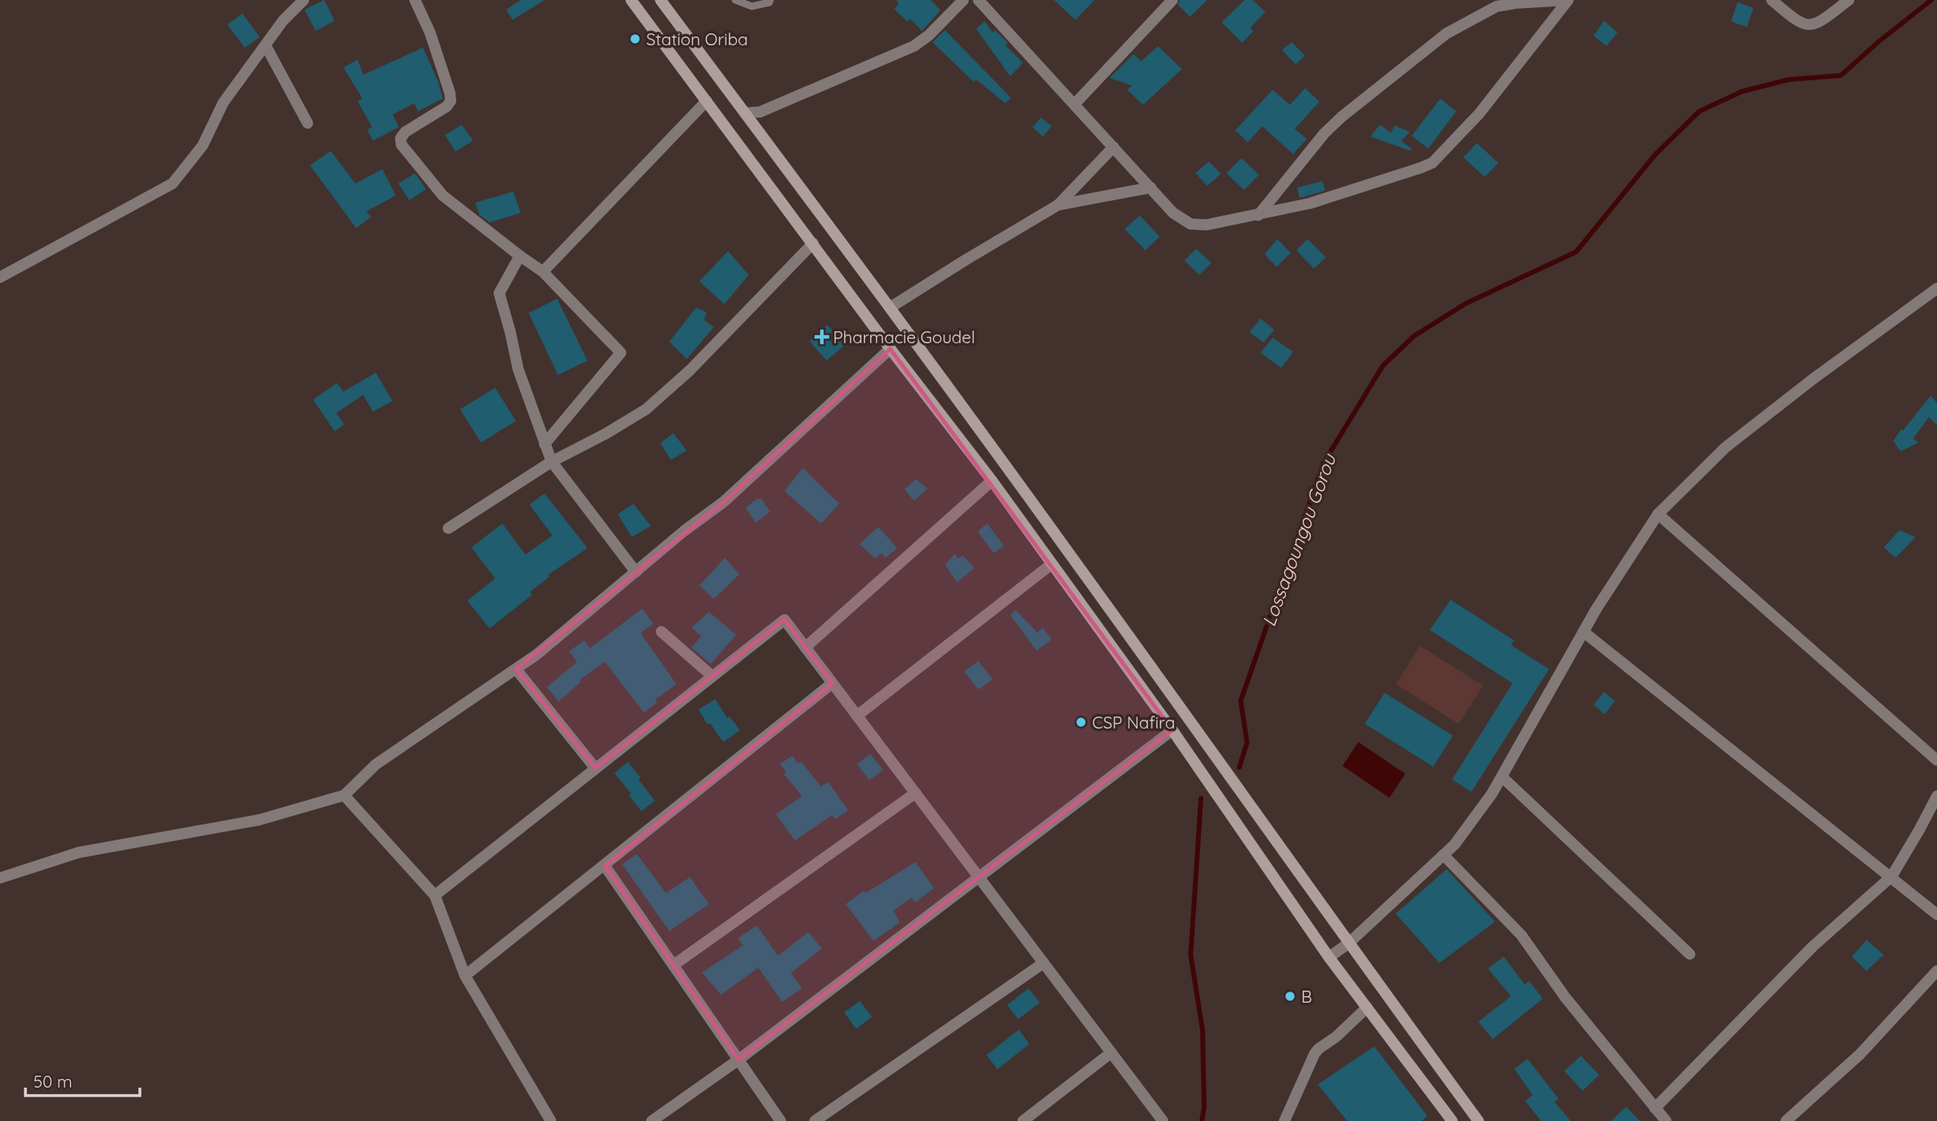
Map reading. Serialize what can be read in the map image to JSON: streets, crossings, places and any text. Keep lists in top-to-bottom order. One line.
{"water":["Lossagoungou Gorou"],"places":{"other":["Station Oriba","CSP Nafira","B"],"health":["Pharmacie Goudel"]},"scale_bar":"50 m"}
